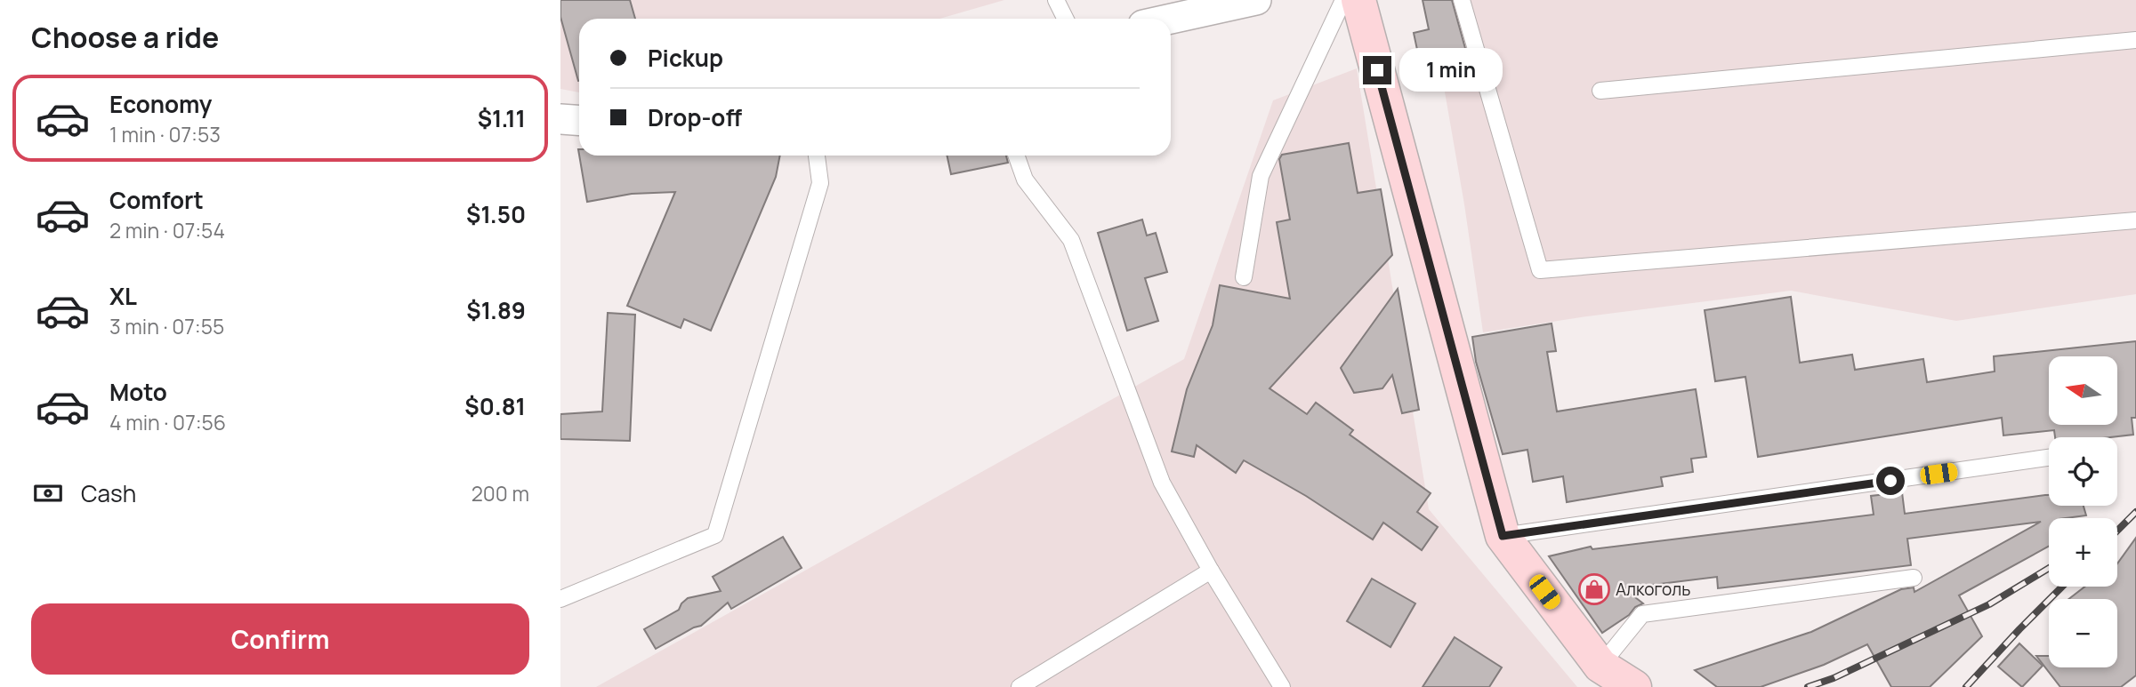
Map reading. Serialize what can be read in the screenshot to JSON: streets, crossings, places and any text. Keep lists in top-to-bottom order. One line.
{"places":{"shop":["Алкоголь"]},"north":"left","page":{"heading":"Choose a ride","banner":["Pickup","Drop-off"],"bubble":"1 min","list":[{"name":"Economy","note":"1 min · 07:53","value":"$1.11"},{"name":"Comfort","note":"2 min · 07:54","value":"$1.50"},{"name":"XL","note":"3 min · 07:55","value":"$1.89"},{"name":"Moto","note":"4 min · 07:56","value":"$0.81"}],"map_buttons":["+","−"],"pay":["Cash","200 m"],"buttons":"Confirm"}}
